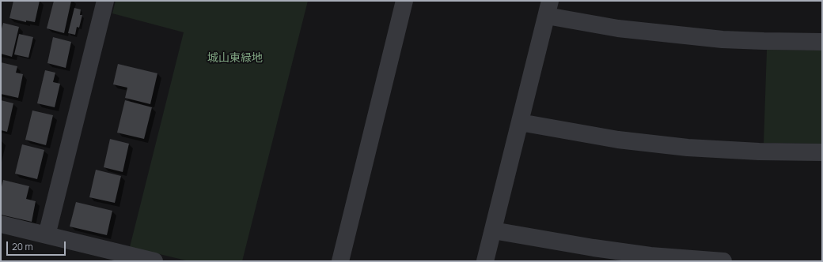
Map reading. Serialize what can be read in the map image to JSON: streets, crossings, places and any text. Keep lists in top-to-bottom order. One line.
{"parks":["城山東緑地"],"scale_bar":"20 m"}
